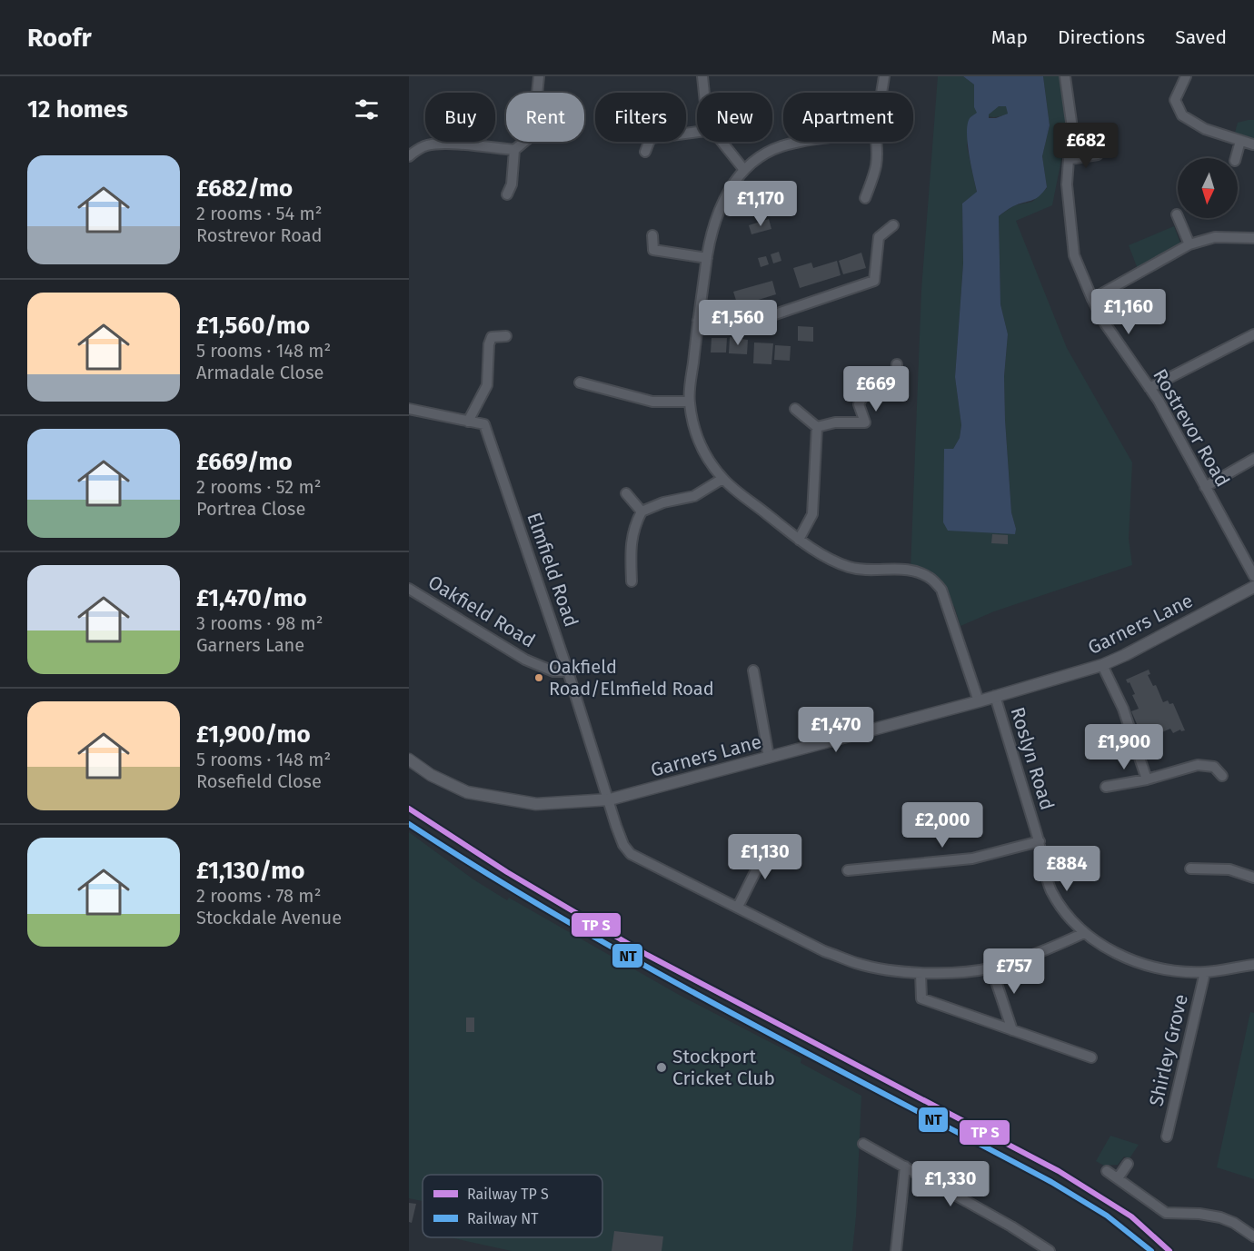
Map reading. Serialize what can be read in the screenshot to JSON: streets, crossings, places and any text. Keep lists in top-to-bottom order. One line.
{"streets":{"street":["Rostrevor Road","Elmfield Road","Oakfield Road","Garners Lane","Roslyn Road","Shirley Grove"]},"crossings":[["Elmfield Road","Oakfield Road"],["Elmfield Road","Garners Lane"],["Elmfield Road","Roslyn Road"],["Garners Lane","Roslyn Road"],["Roslyn Road","Shirley Grove"]],"places":["Oakfield Road/Elmfield Road","Stockport Cricket Club"],"lines":["rail line NT"],"legend":["Railway TP S","Railway NT"],"north":"bottom","page":{"header":"Roofr","nav":["Map","Directions","Saved"],"heading":"12 homes","chip":["Buy","Rent","Filters","New","Apartment"],"price":["£682","£1,170","£1,160","£1,560","£669","£1,470","£1,900","£2,000","£1,130","£884","£757","£1,330"],"list":[{"name":"£682/mo","note":"2 rooms · 54 m² · Rostrevor Road"},{"name":"£1,560/mo","note":"5 rooms · 148 m² · Armadale Close"},{"name":"£669/mo","note":"2 rooms · 52 m² · Portrea Close"},{"name":"£1,470/mo","note":"3 rooms · 98 m² · Garners Lane"},{"name":"£1,900/mo","note":"5 rooms · 148 m² · Rosefield Close"},{"name":"£1,130/mo","note":"2 rooms · 78 m² · Stockdale Avenue"}]}}
